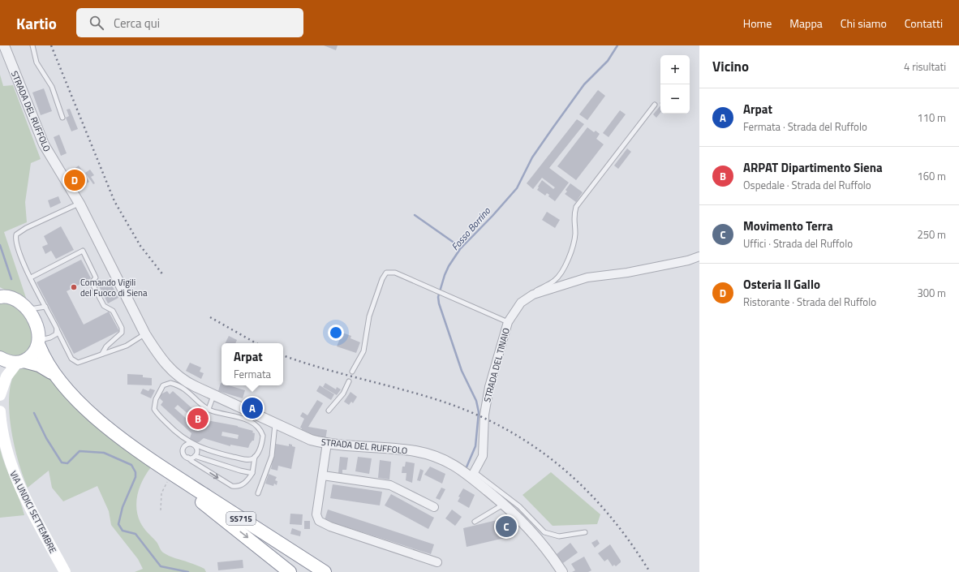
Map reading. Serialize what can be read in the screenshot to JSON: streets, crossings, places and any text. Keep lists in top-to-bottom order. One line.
{"streets":{"main road":["VIA UNDICI SETTEMBRE","SS715"],"street":["STRADA DEL RUFFOLO","STRADA DEL TINAIO"]},"crossings":[["STRADA DEL RUFFOLO","STRADA DEL TINAIO"]],"water":["Fosso Borrino"],"places":["Comando Vigili del Fuoco di Siena"],"page":{"header":"Kartio","search":"Cerca qui","nav":["Home","Mappa","Chi siamo","Contatti"],"heading":["Vicino","4 risultati"],"map_buttons":["+","−"],"list":[{"mark":"A","name":"Arpat","note":"Fermata · Strada del Ruffolo","value":"110 m"},{"mark":"B","name":"ARPAT Dipartimento Siena","note":"Ospedale · Strada del Ruffolo","value":"160 m"},{"mark":"C","name":"Movimento Terra","note":"Uffici · Strada del Ruffolo","value":"250 m"},{"mark":"D","name":"Osteria Il Gallo","note":"Ristorante · Strada del Ruffolo","value":"300 m"}],"pins":["D","A","B","C"],"popup":["Arpat","Fermata"]}}
